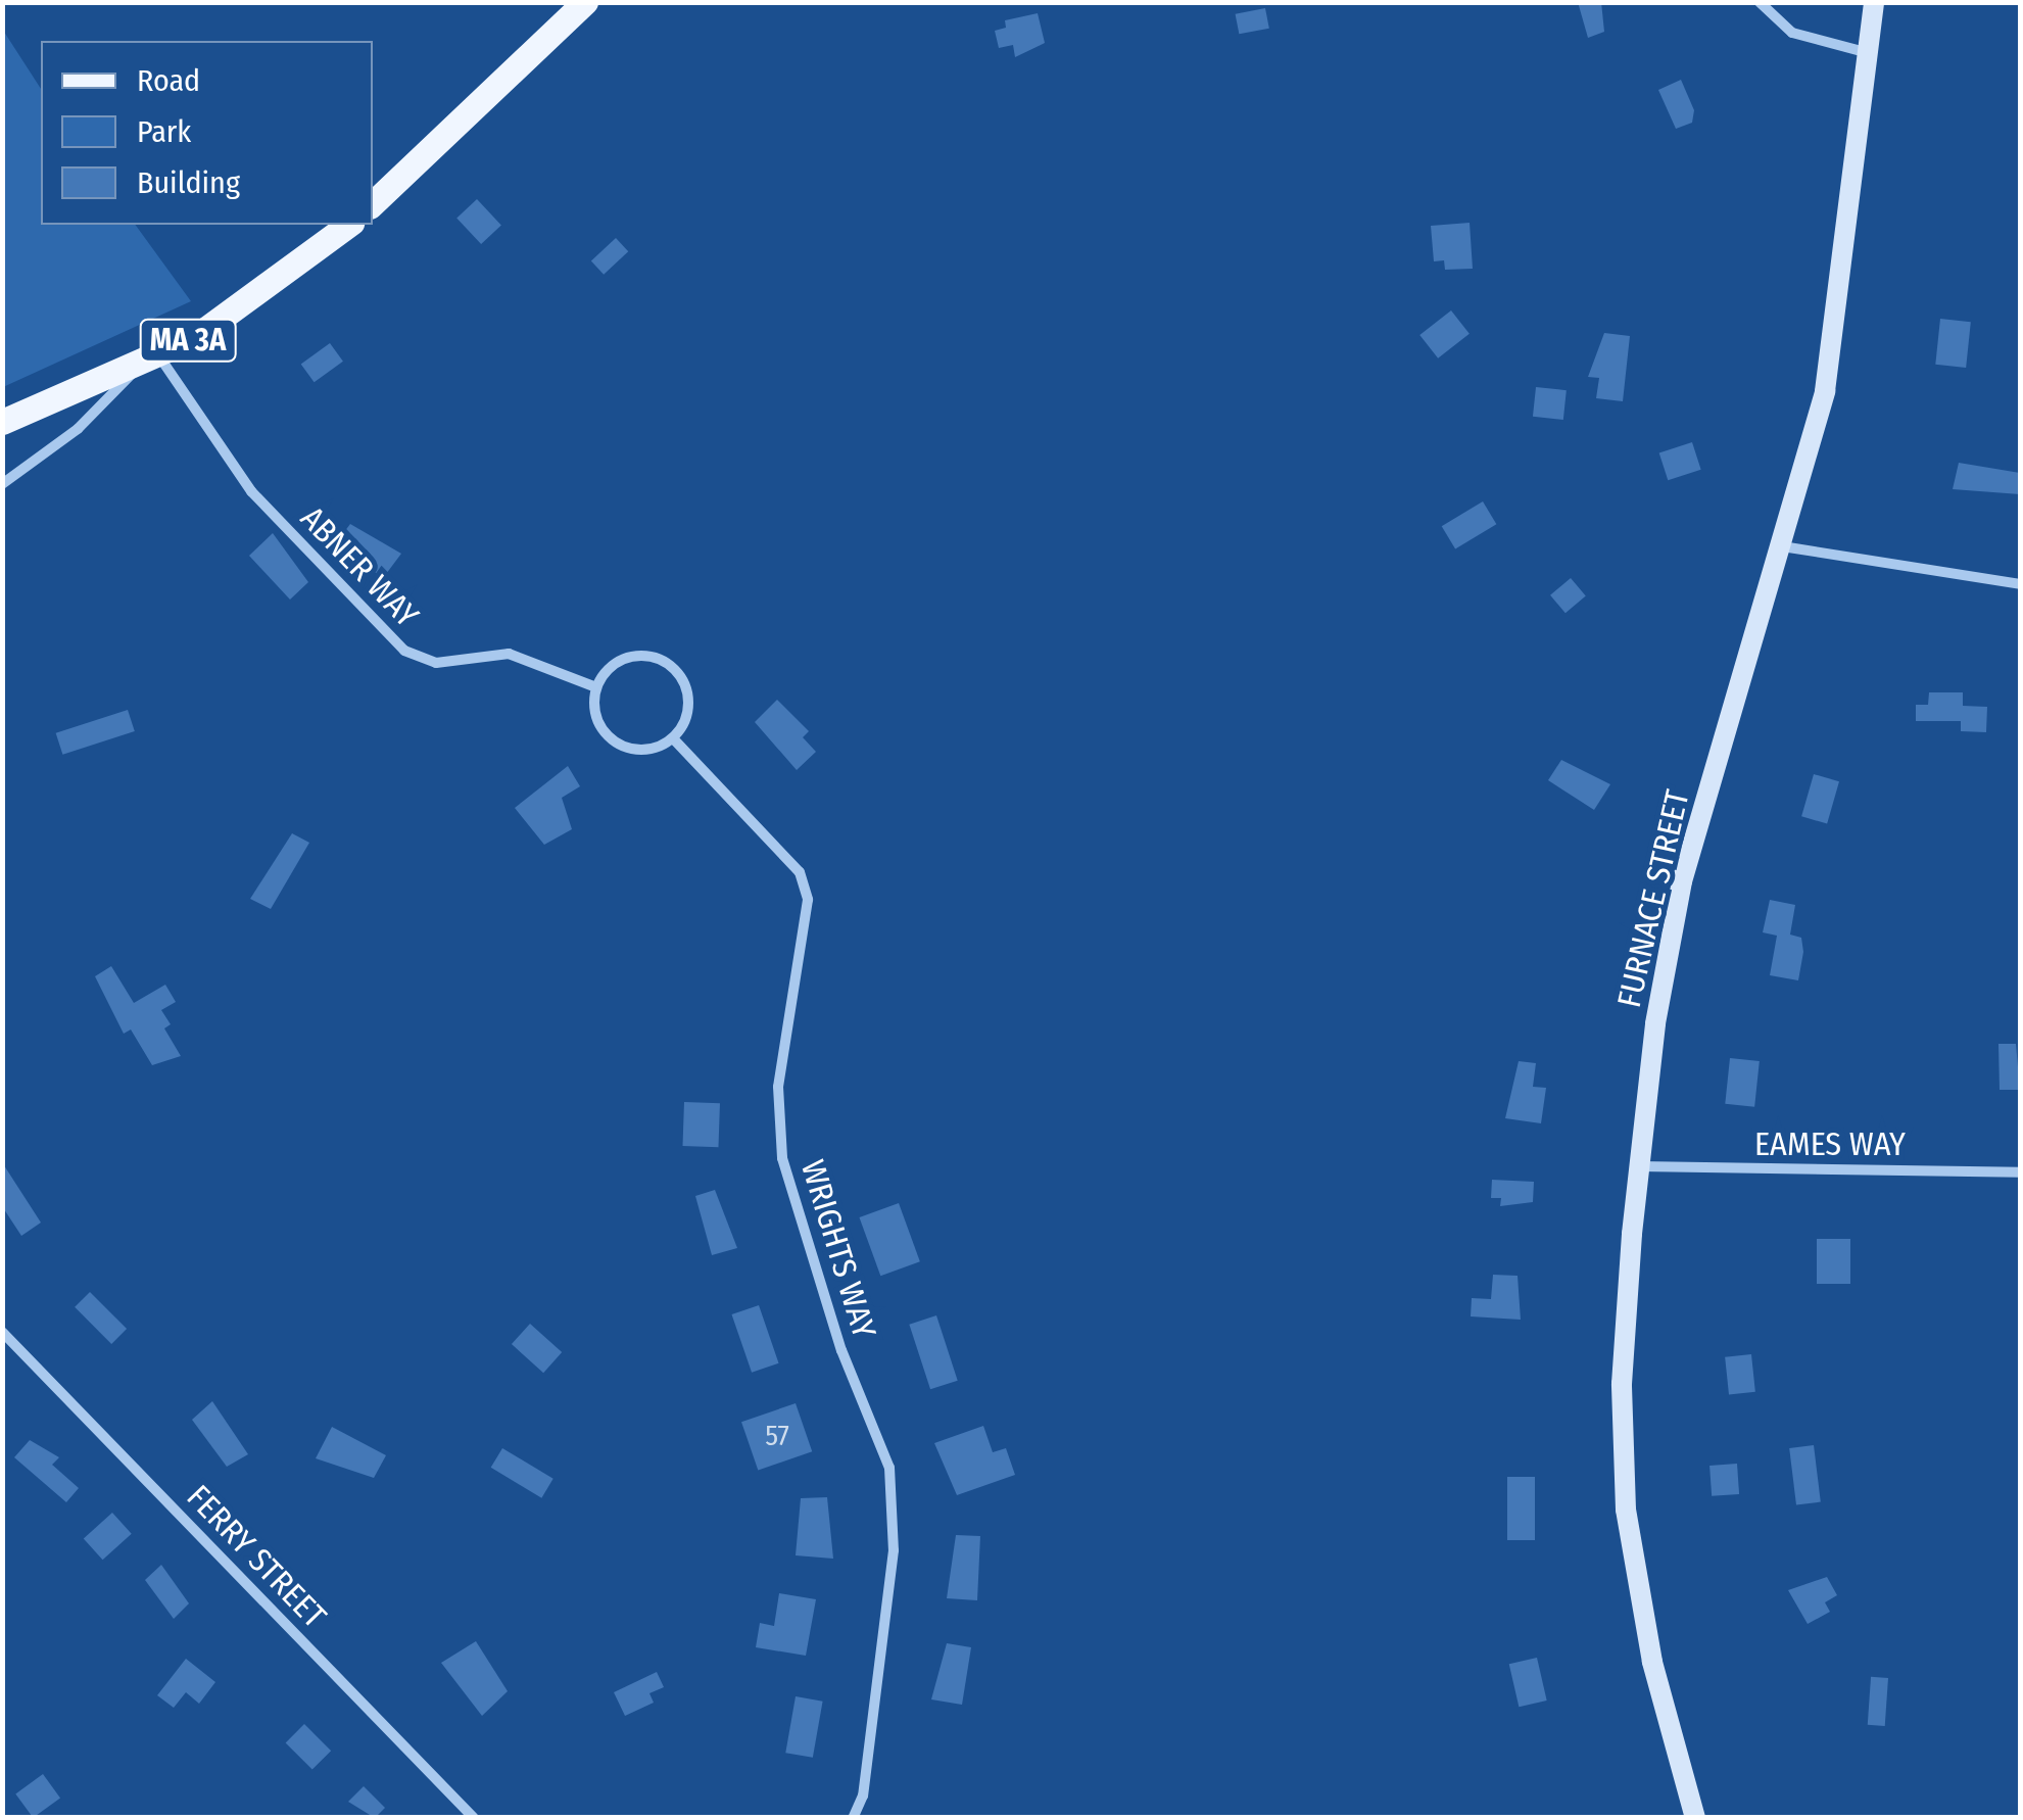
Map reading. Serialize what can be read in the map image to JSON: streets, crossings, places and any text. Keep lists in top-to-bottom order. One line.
{"streets":{"main road":["MA 3A","FURNACE STREET"],"street":["ABNER WAY","EAMES WAY","WRIGHTS WAY","FERRY STREET"]},"crossings":[["MA 3A","ABNER WAY"],["ABNER WAY","WRIGHTS WAY"],["FURNACE STREET","EAMES WAY"]],"house_numbers":["57"],"legend":["Road","Park","Building"]}
